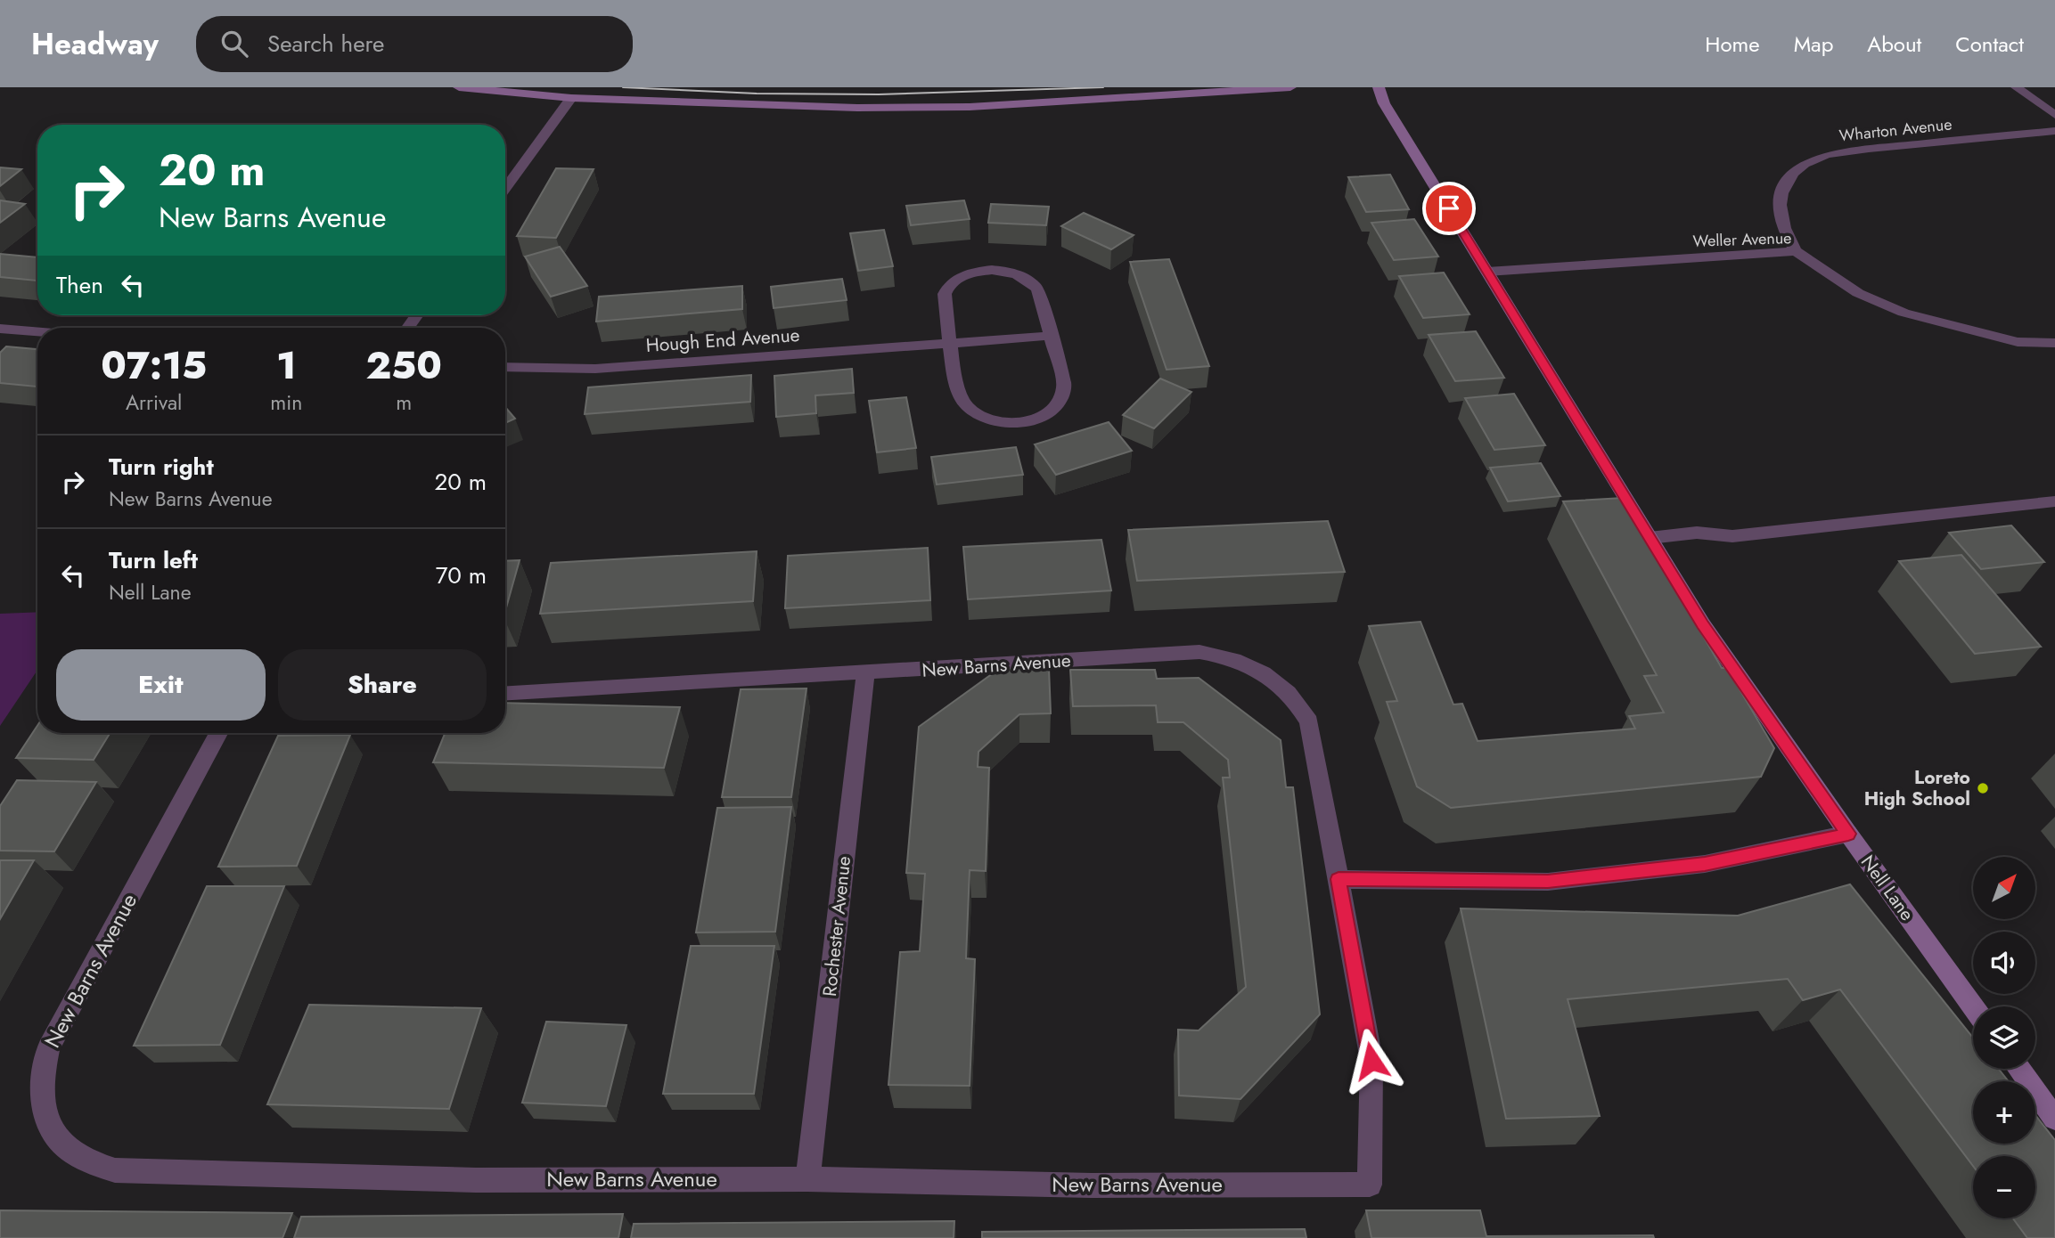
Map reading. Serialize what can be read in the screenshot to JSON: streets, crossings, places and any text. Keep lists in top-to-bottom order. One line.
{"streets":{"street":["Wharton Avenue","Weller Avenue","Hough End Avenue","New Barns Avenue","Nell Lane","Rochester Avenue"]},"crossings":[["Wharton Avenue","Weller Avenue"],["Weller Avenue","Nell Lane"],["New Barns Avenue","Rochester Avenue"]],"places":["Loreto High School"],"north":"top right","page":{"header":"Headway","search":"Search here","nav":["Home","Map","About","Contact"],"turn":["20 m","New Barns Avenue"],"then":"Then","eta":["07:15","Arrival","1","min","250","m"],"list":[{"name":"Turn right","note":"New Barns Avenue","value":"20 m"},{"name":"Turn left","note":"Nell Lane","value":"70 m"}],"buttons":["Exit","Share"],"map_buttons":["+","−"]}}
